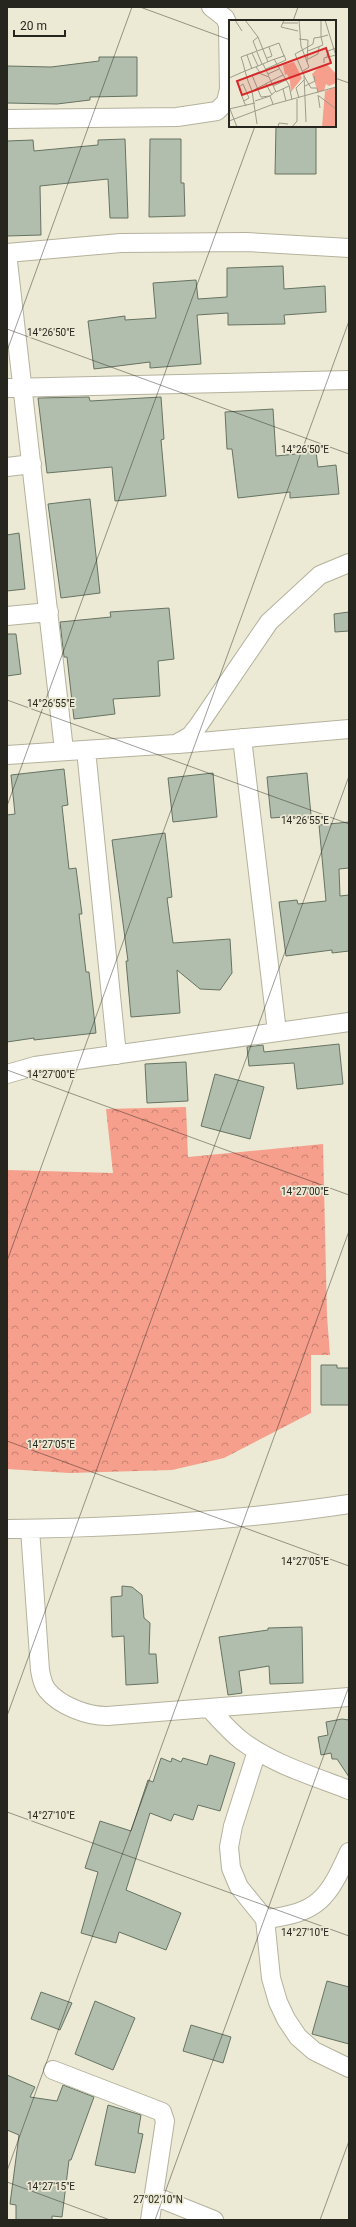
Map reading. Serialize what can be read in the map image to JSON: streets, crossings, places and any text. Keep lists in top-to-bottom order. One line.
{"scale_bar":"20 m","coordinates":["14°26'50\"E","14°26'55\"E","14°27'00\"E","14°27'05\"E","14°27'10\"E","14°27'15\"E","27°02'10\"N"]}
